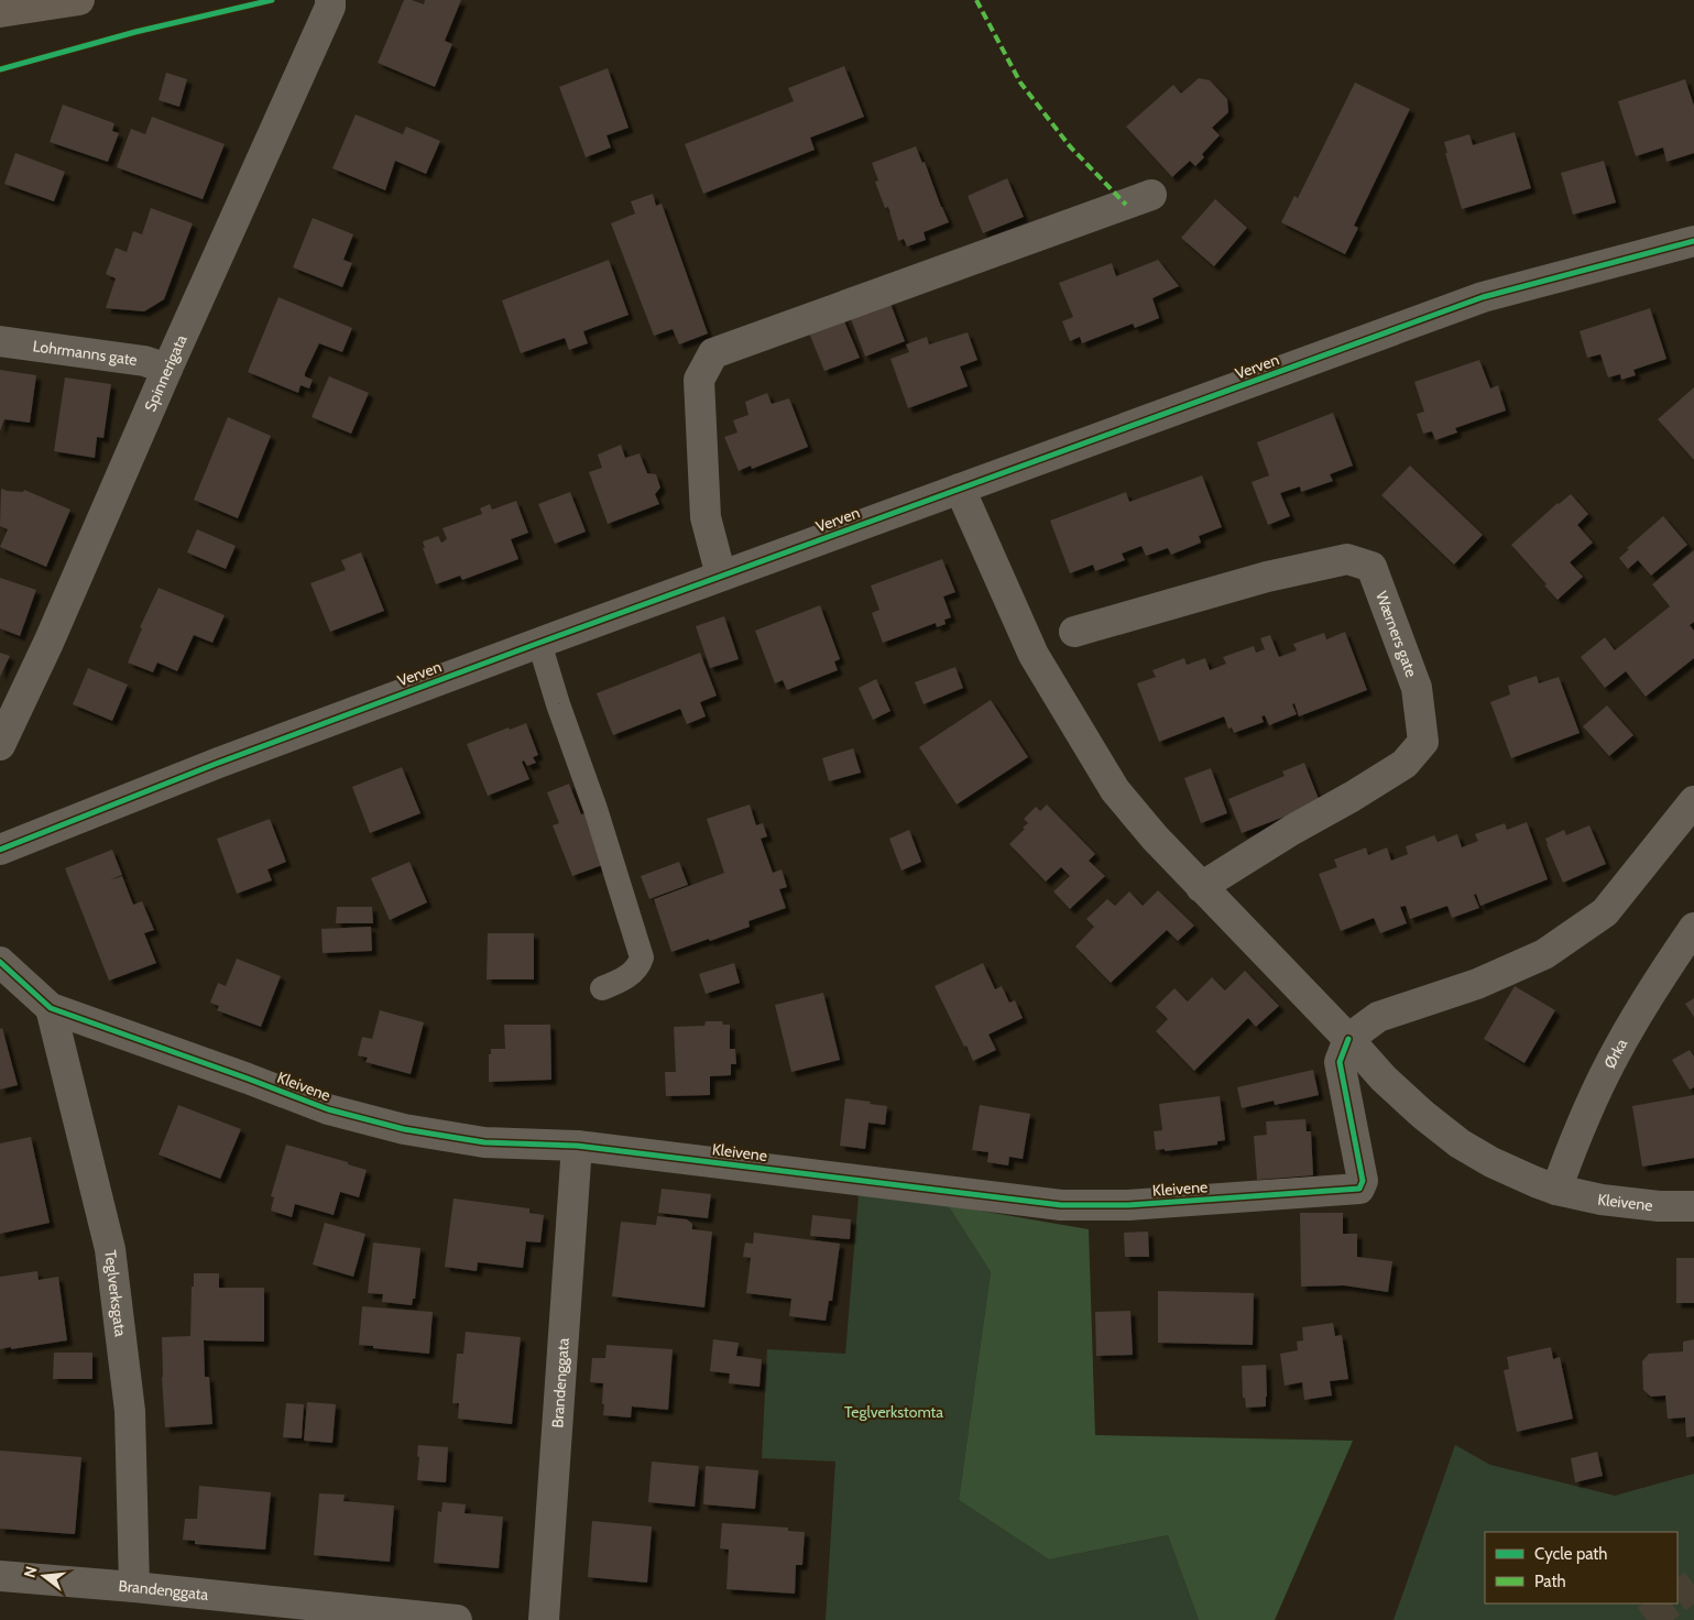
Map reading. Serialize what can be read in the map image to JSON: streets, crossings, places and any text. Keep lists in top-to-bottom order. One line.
{"streets":{"street":["Lohrmanns gate","Verven","Spinnerigata","Wærners gate","Ørka","Kleivene","Teglverksgata","Brandenggata"]},"crossings":[["Lohrmanns gate","Spinnerigata"],["Ørka","Kleivene"],["Kleivene","Teglverksgata"],["Kleivene","Brandenggata"],["Teglverksgata","Brandenggata"]],"parks":["Teglverkstomta"],"legend":["Cycle path","Path"],"north":"left"}
